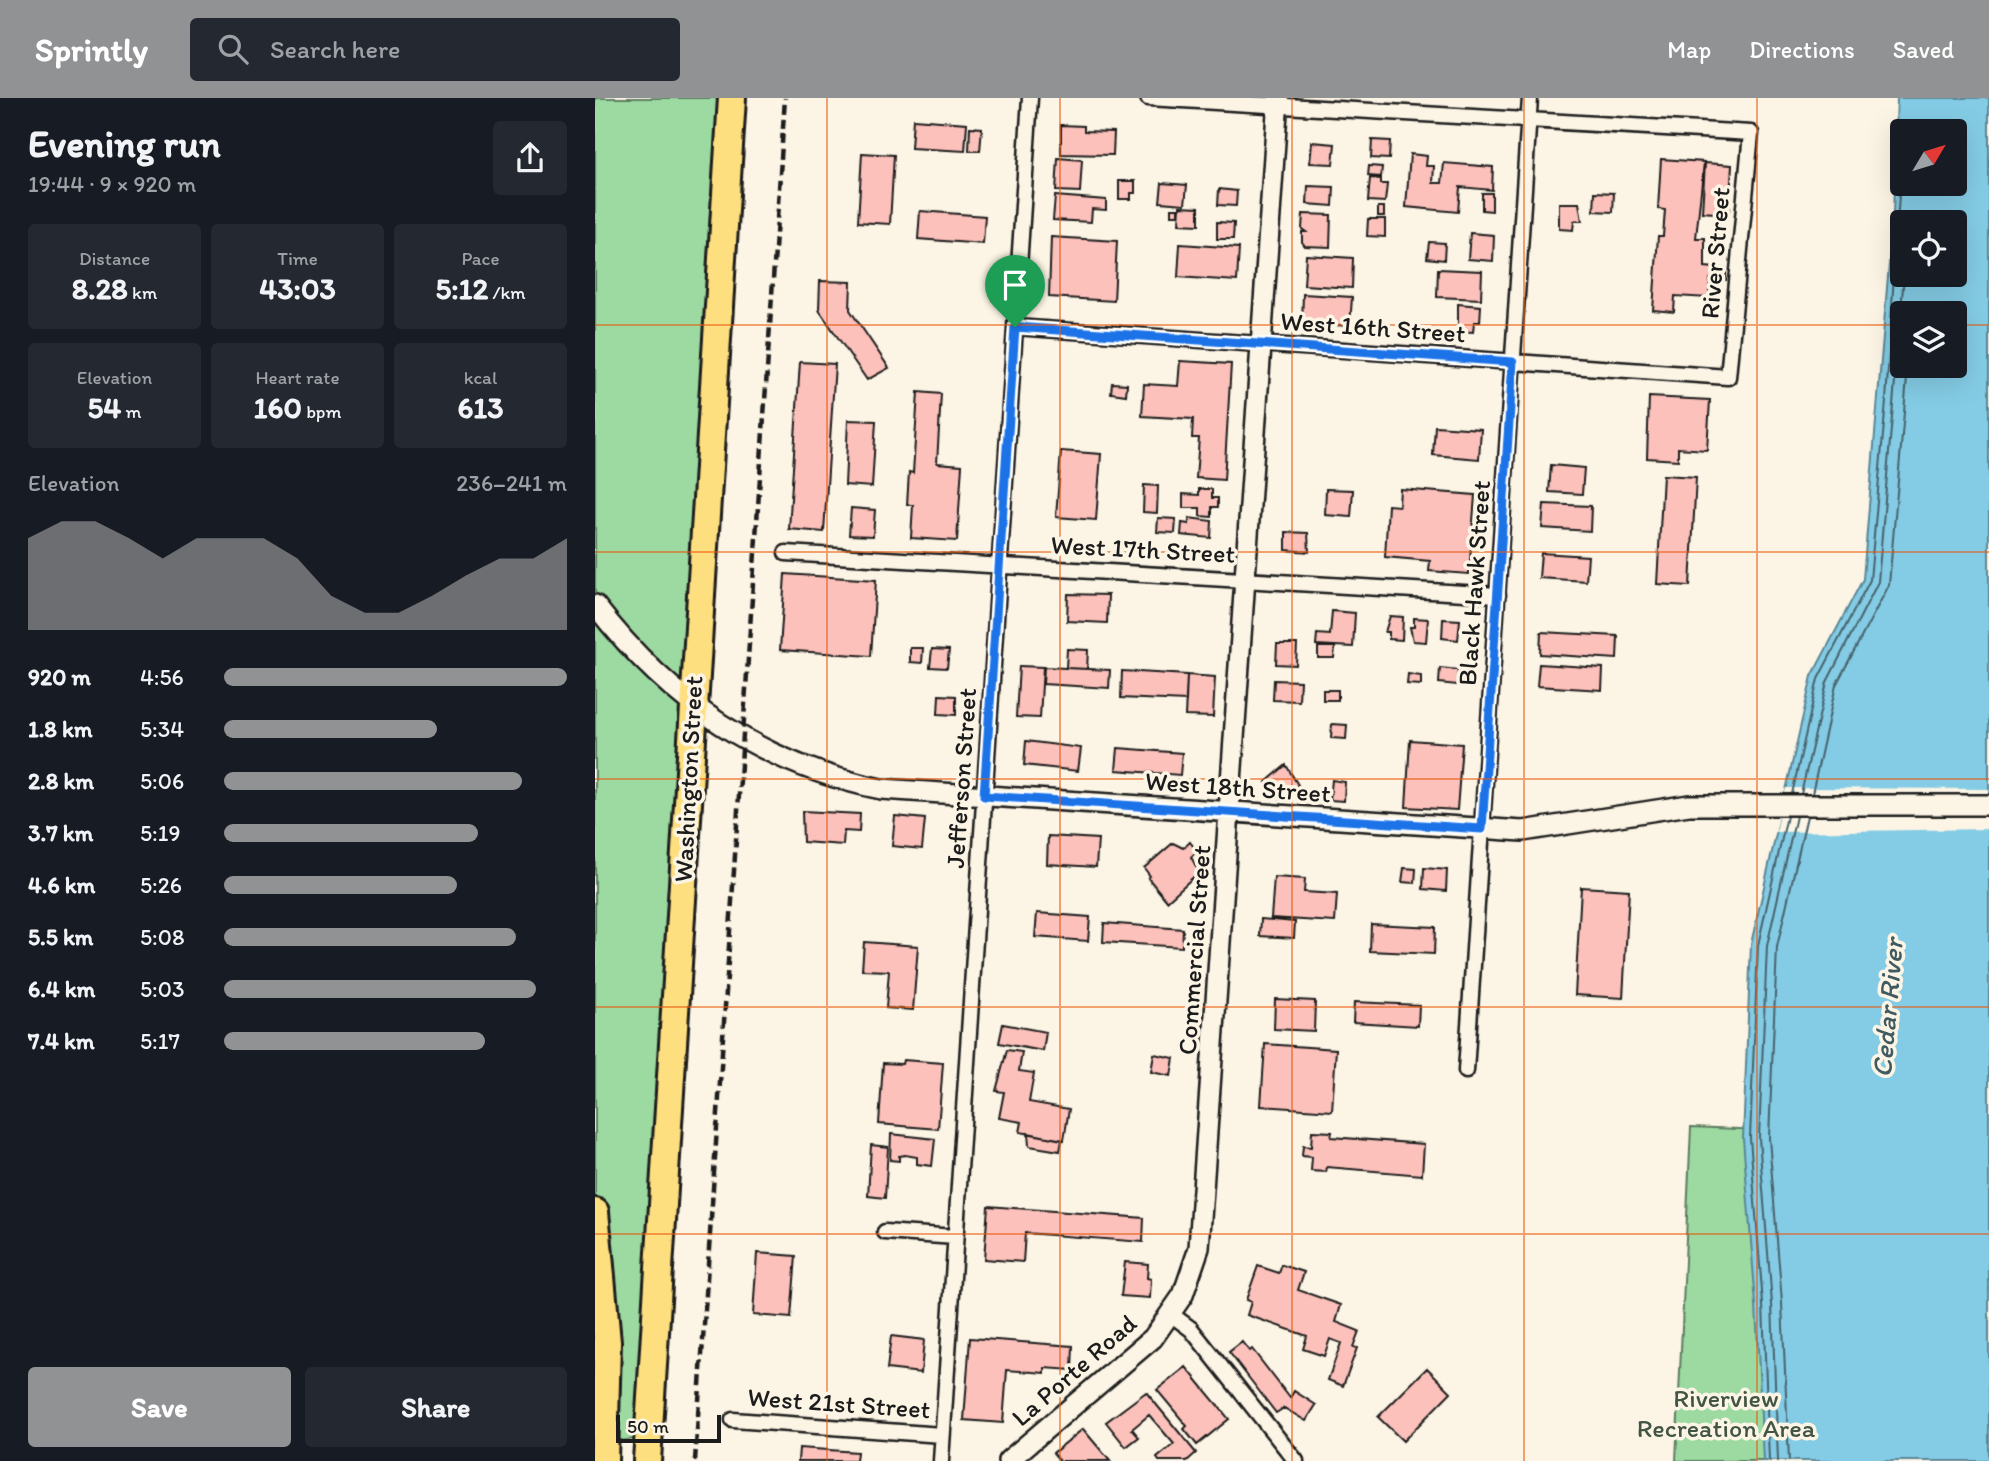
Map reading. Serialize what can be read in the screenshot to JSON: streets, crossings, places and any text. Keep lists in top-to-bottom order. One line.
{"streets":{"highway":["Washington Street"],"main road":["West 18th Street","Commercial Street","La Porte Road"],"street":["River Street","West 16th Street","West 17th Street","Black Hawk Street","Jefferson Street","West 21st Street"]},"crossings":[["River Street","West 16th Street"],["River Street","Black Hawk Street"],["West 16th Street","Black Hawk Street"],["West 16th Street","Jefferson Street"],["West 16th Street","Commercial Street"],["West 17th Street","Black Hawk Street"],["West 17th Street","Jefferson Street"],["West 17th Street","Commercial Street"],["Black Hawk Street","West 18th Street"],["Jefferson Street","West 18th Street"],["Jefferson Street","West 21st Street"],["Washington Street","West 18th Street"],["West 18th Street","Commercial Street"],["Commercial Street","La Porte Road"]],"water":["Cedar River"],"parks":["Riverview Recreation Area"],"scale_bar":"50 m","north":"top right","page":{"header":"Sprintly","search":"Search here","nav":["Map","Directions","Saved"],"heading":["Evening run","19:44 · 9 × 920 m"],"stats":[["Distance","8.28 km"],["Time","43:03"],["Pace","5:12 /km"],["Elevation","54 m"],["Heart rate","160 bpm"],["kcal","613"]],"chart":["Elevation","236–241 m"],"list":[{"name":"920 m","note":"4:56"},{"name":"1.8 km","note":"5:34"},{"name":"2.8 km","note":"5:06"},{"name":"3.7 km","note":"5:19"},{"name":"4.6 km","note":"5:26"},{"name":"5.5 km","note":"5:08"},{"name":"6.4 km","note":"5:03"},{"name":"7.4 km","note":"5:17"}],"buttons":["Save","Share"],"scale":"50 m"}}
